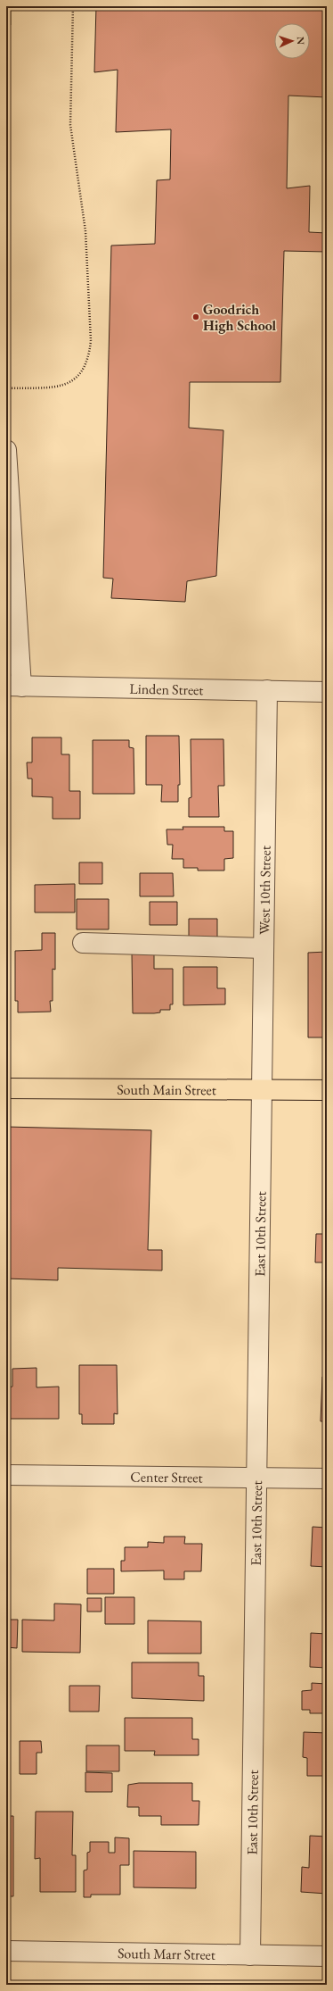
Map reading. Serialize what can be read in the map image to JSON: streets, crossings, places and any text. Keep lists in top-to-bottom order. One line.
{"streets":{"main road":["South Main Street"],"street":["Linden Street","West 10th Street","East 10th Street","Center Street","South Marr Street"]},"crossings":[["Linden Street","West 10th Street"],["West 10th Street","South Main Street"],["West 10th Street","East 10th Street"],["South Main Street","East 10th Street"],["East 10th Street","Center Street"],["East 10th Street","South Marr Street"]],"places":["Goodrich High School"],"north":"right"}
